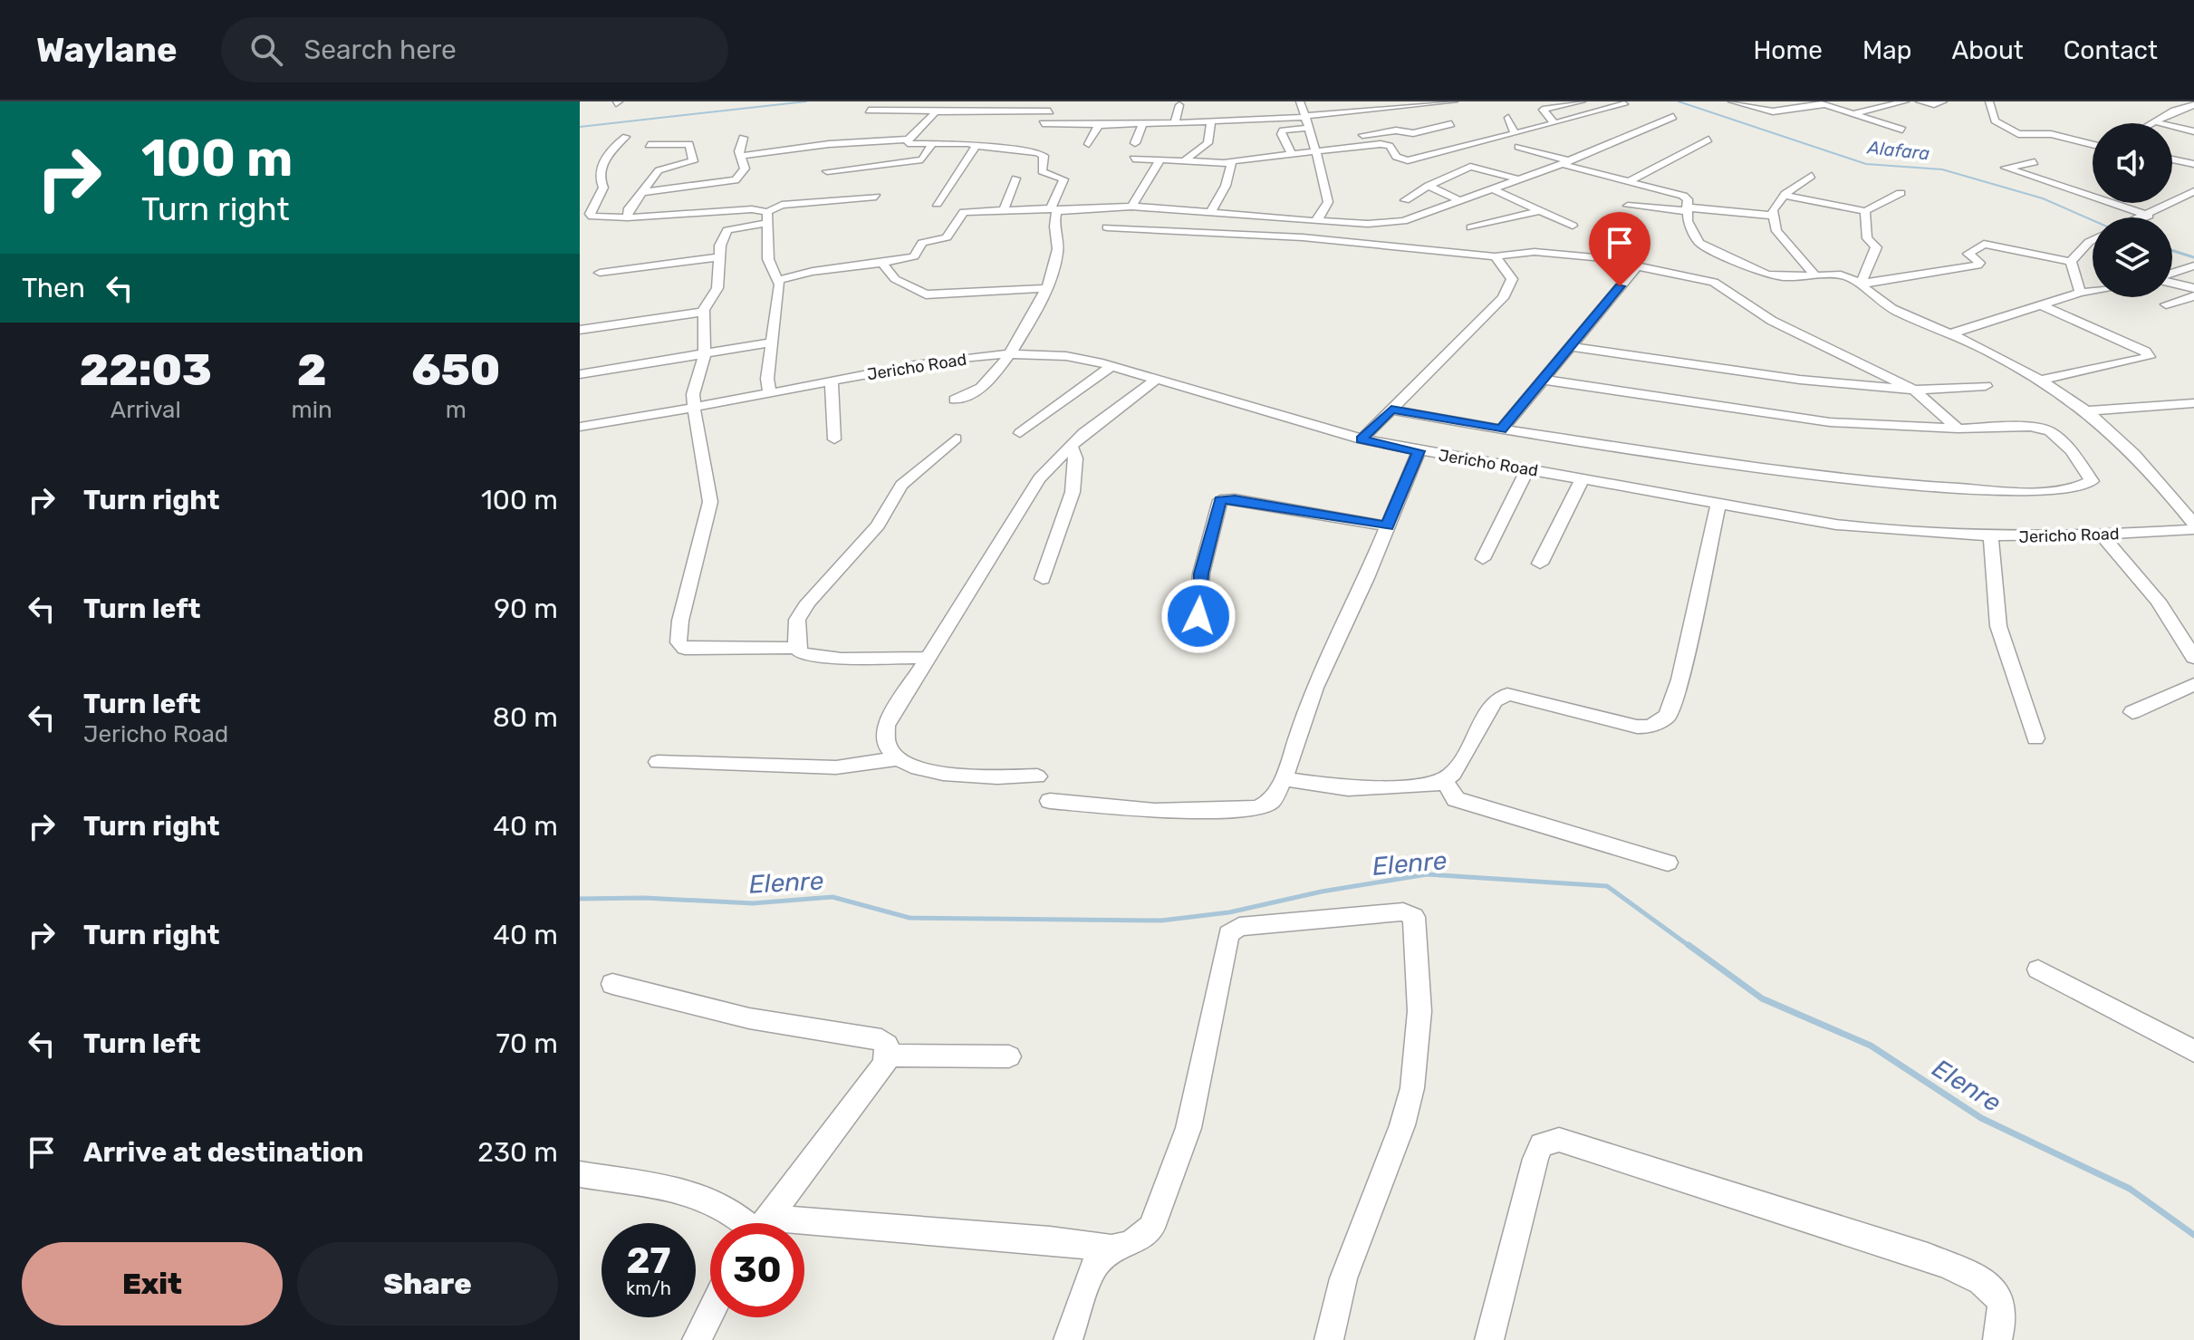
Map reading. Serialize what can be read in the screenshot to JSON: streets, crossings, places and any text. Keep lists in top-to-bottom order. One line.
{"streets":{"street":["Jericho Road"]},"water":["Alafara","Elenre"],"page":{"header":"Waylane","search":"Search here","nav":["Home","Map","About","Contact"],"turn":["100 m","Turn right"],"then":"Then","eta":["22:03","Arrival","2","min","650","m"],"list":[{"name":"Turn right","value":"100 m"},{"name":"Turn left","value":"90 m"},{"name":"Turn left","note":"Jericho Road","value":"80 m"},{"name":"Turn right","value":"40 m"},{"name":"Turn right","value":"40 m"},{"name":"Turn left","value":"70 m"},{"name":"Arrive at destination","value":"230 m"}],"speed":"27 km/h","limit":"30","buttons":["Exit","Share"]}}
